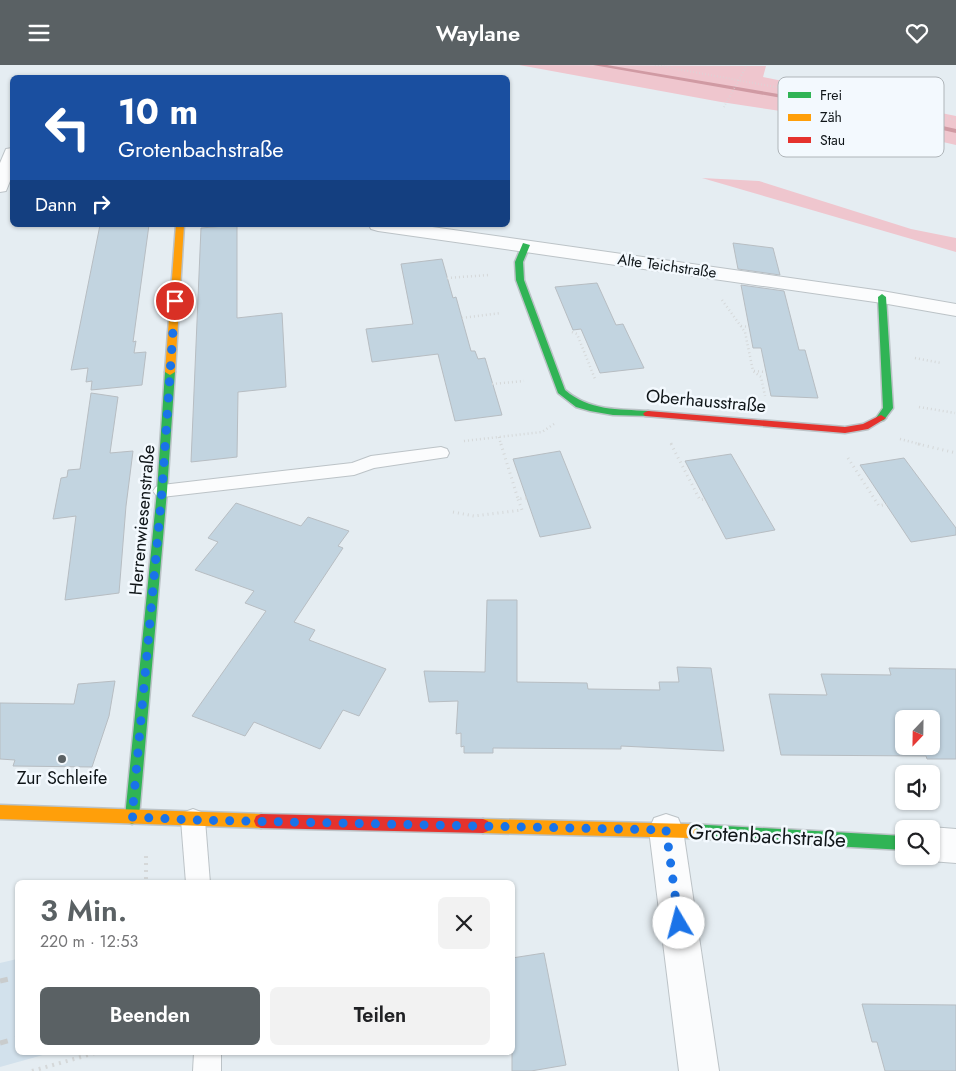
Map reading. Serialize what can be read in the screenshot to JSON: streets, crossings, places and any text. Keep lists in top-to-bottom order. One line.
{"streets":{"street":["Alte Teichstraße","Oberhausstraße","Herrenwiesenstraße","Grotenbachstraße"]},"crossings":[["Alte Teichstraße","Oberhausstraße"],["Herrenwiesenstraße","Grotenbachstraße"]],"places":["Zur Schleife"],"legend":["Frei","Zäh","Stau"],"north":"bottom","page":{"header":"Waylane","turn":["10 m","Grotenbachstraße"],"then":"Dann","heading":["3 Min.","220 m · 12:53"],"buttons":["Beenden","Teilen"]}}
